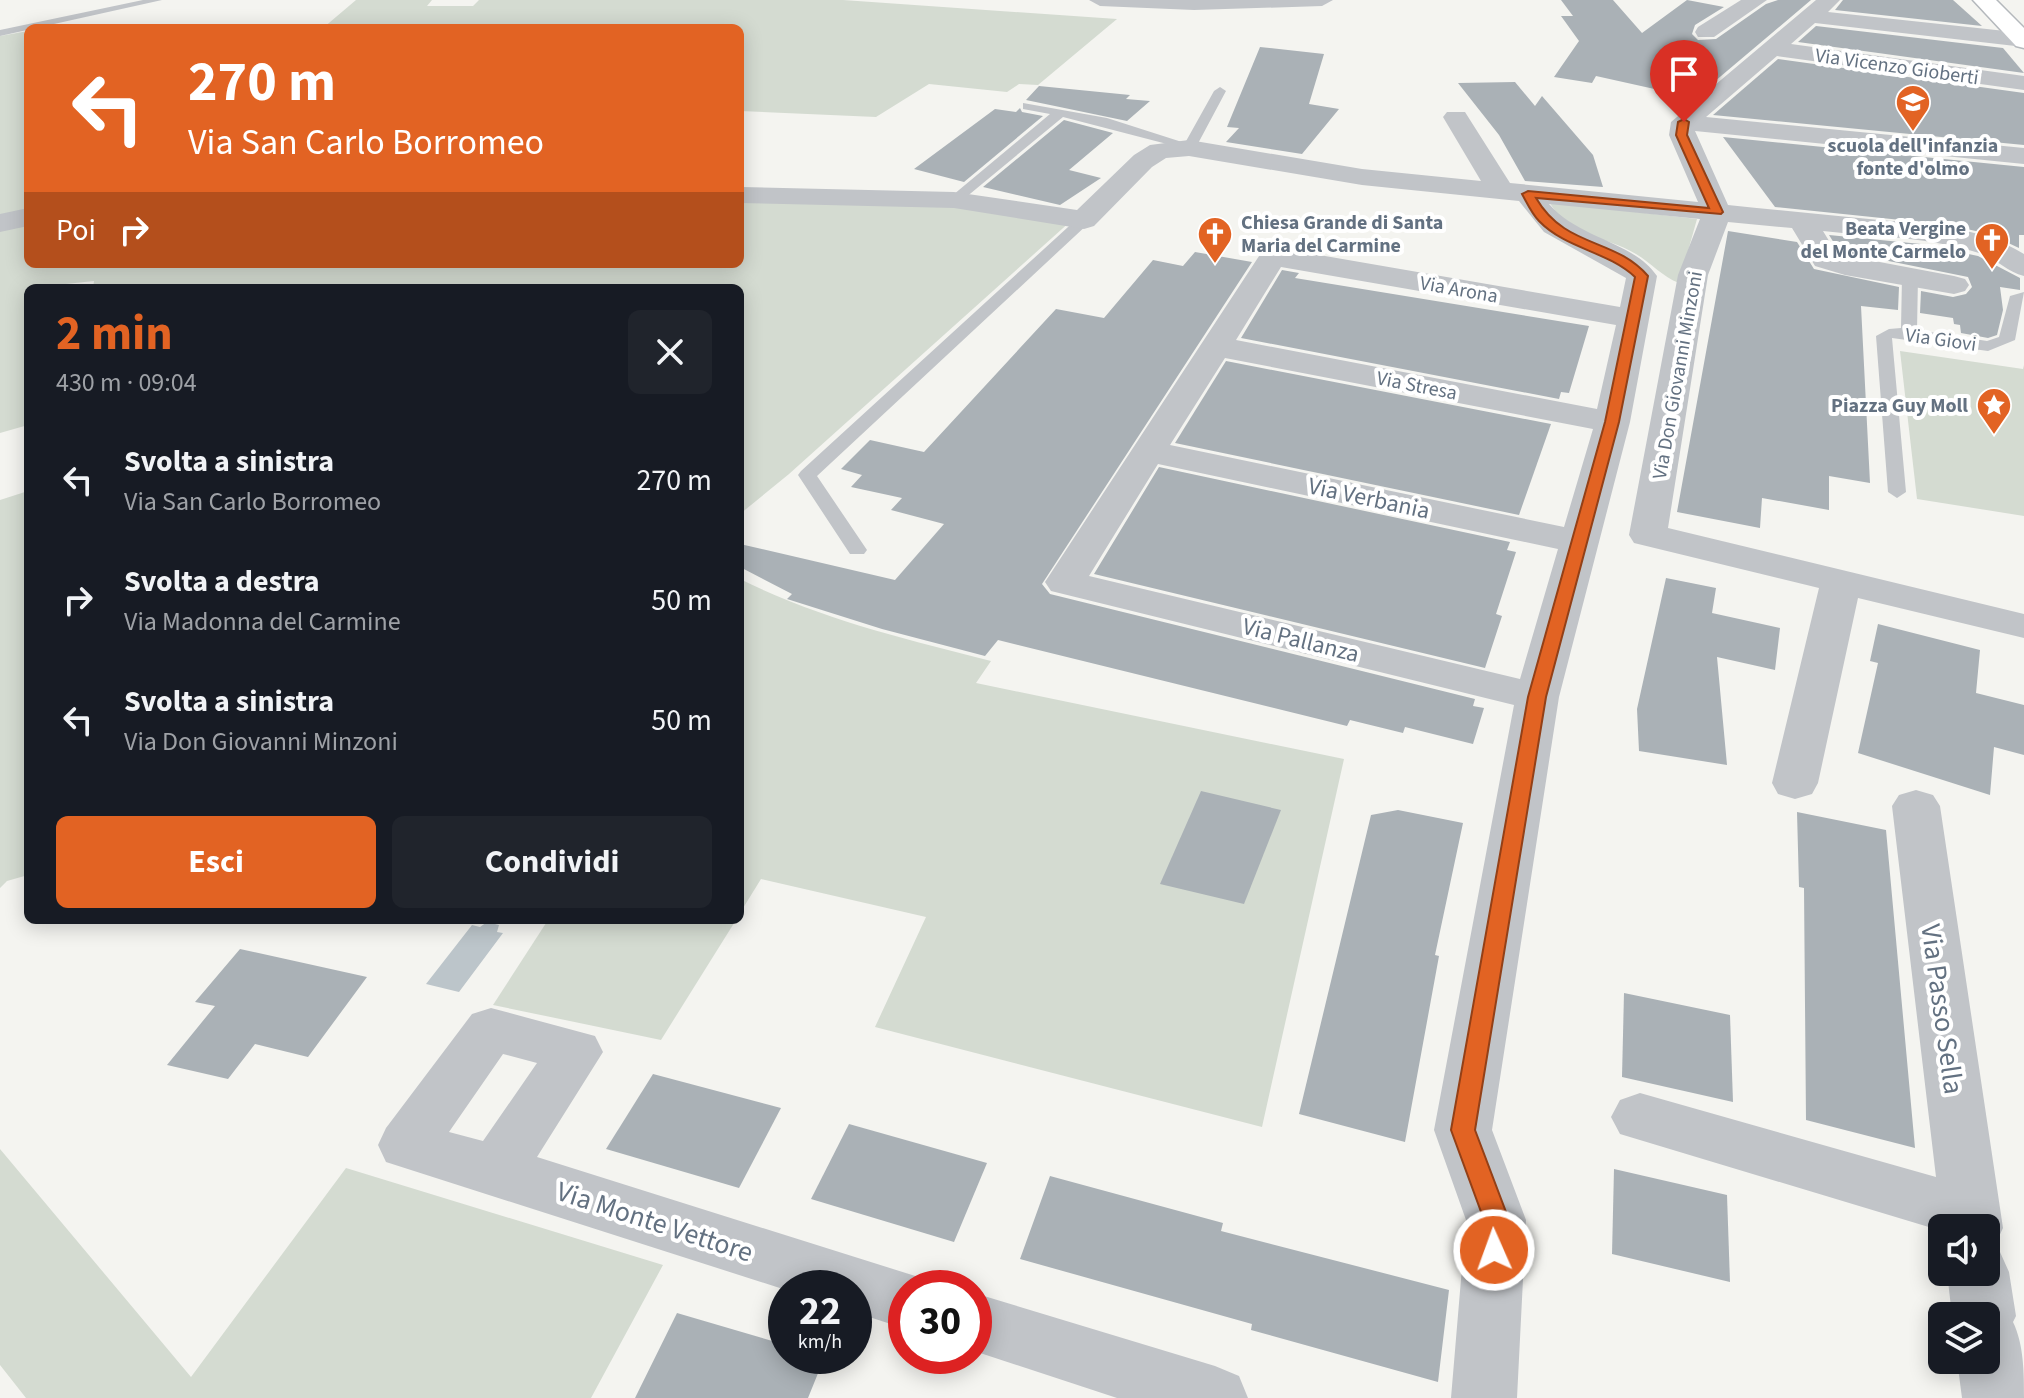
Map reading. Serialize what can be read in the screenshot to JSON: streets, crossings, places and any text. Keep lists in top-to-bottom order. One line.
{"streets":{"street":["Via Vicenzo Gioberti","Via Arona","Via Don Giovanni Minzoni","Via Stresa","Via Verbania","Via Pallanza","Via Passo Sella","Via Monte Vettore"],"lane":["Via Giovi"]},"crossings":[["Via Arona","Via Stresa"],["Via Verbania","Via Pallanza"]],"places":{"school or university":["scuola dell'infanzia fonte d'olmo"],"church":["Chiesa Grande di Santa Maria del Carmine","Beata Vergine del Monte Carmelo"],"place":["Piazza Guy Moll"]},"page":{"turn":["270 m","Via San Carlo Borromeo"],"then":"Poi","heading":["2 min","430 m · 09:04"],"list":[{"name":"Svolta a sinistra","note":"Via San Carlo Borromeo","value":"270 m"},{"name":"Svolta a destra","note":"Via Madonna del Carmine","value":"50 m"},{"name":"Svolta a sinistra","note":"Via Don Giovanni Minzoni","value":"50 m"}],"buttons":["Esci","Condividi"],"speed":"22 km/h","limit":"30"}}
